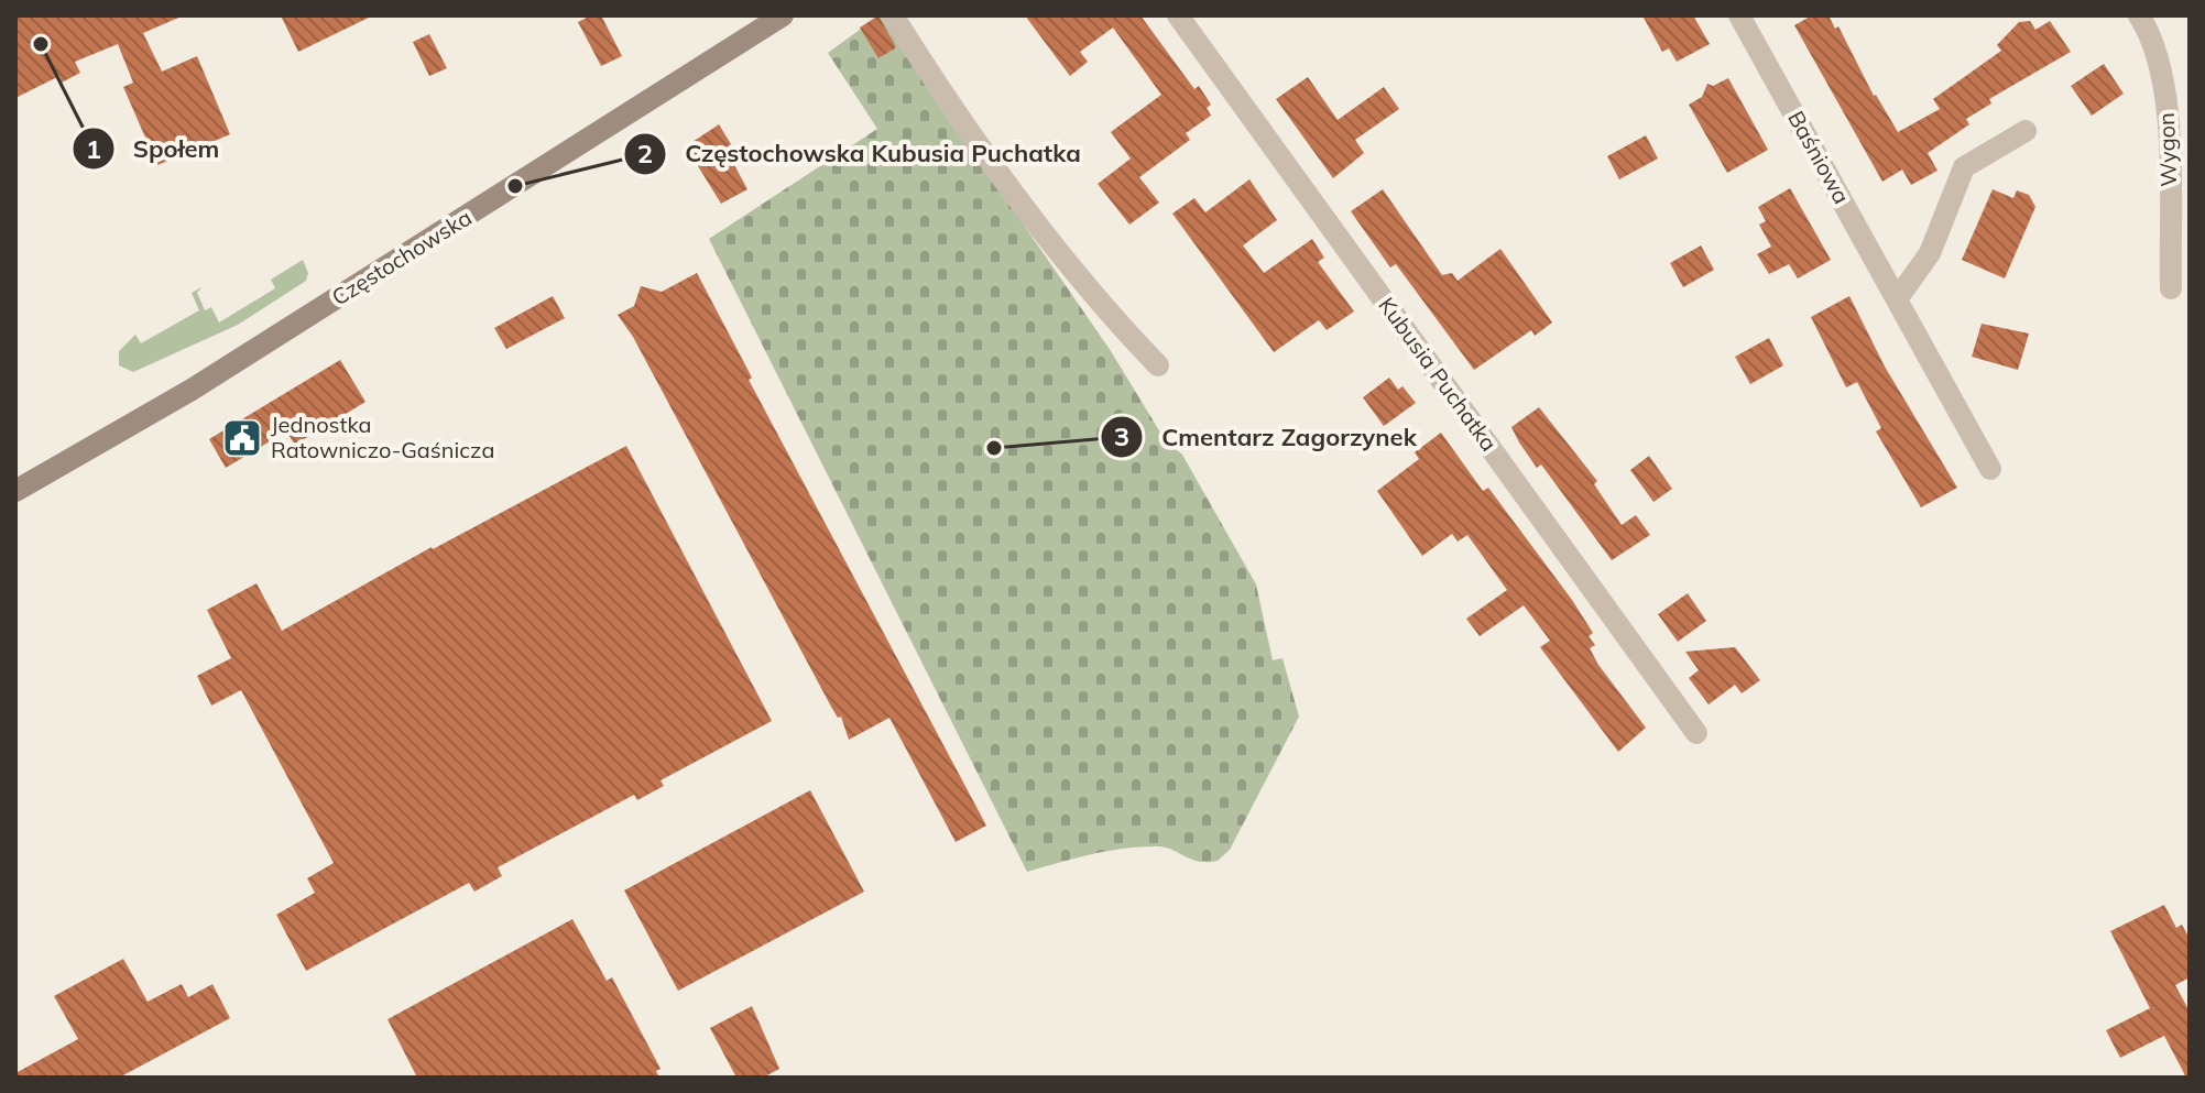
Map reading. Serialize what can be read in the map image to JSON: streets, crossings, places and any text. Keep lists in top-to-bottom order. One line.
{"streets":{"main road":["Częstochowska"],"street":["Wygon","Baśniowa","Kubusia Puchatka"]},"places":{"other":["Społem","Częstochowska Kubusia Puchatka","Cmentarz Zagorzynek"],"public building":["Jednostka Ratowniczo-Gaśnicza"]}}
